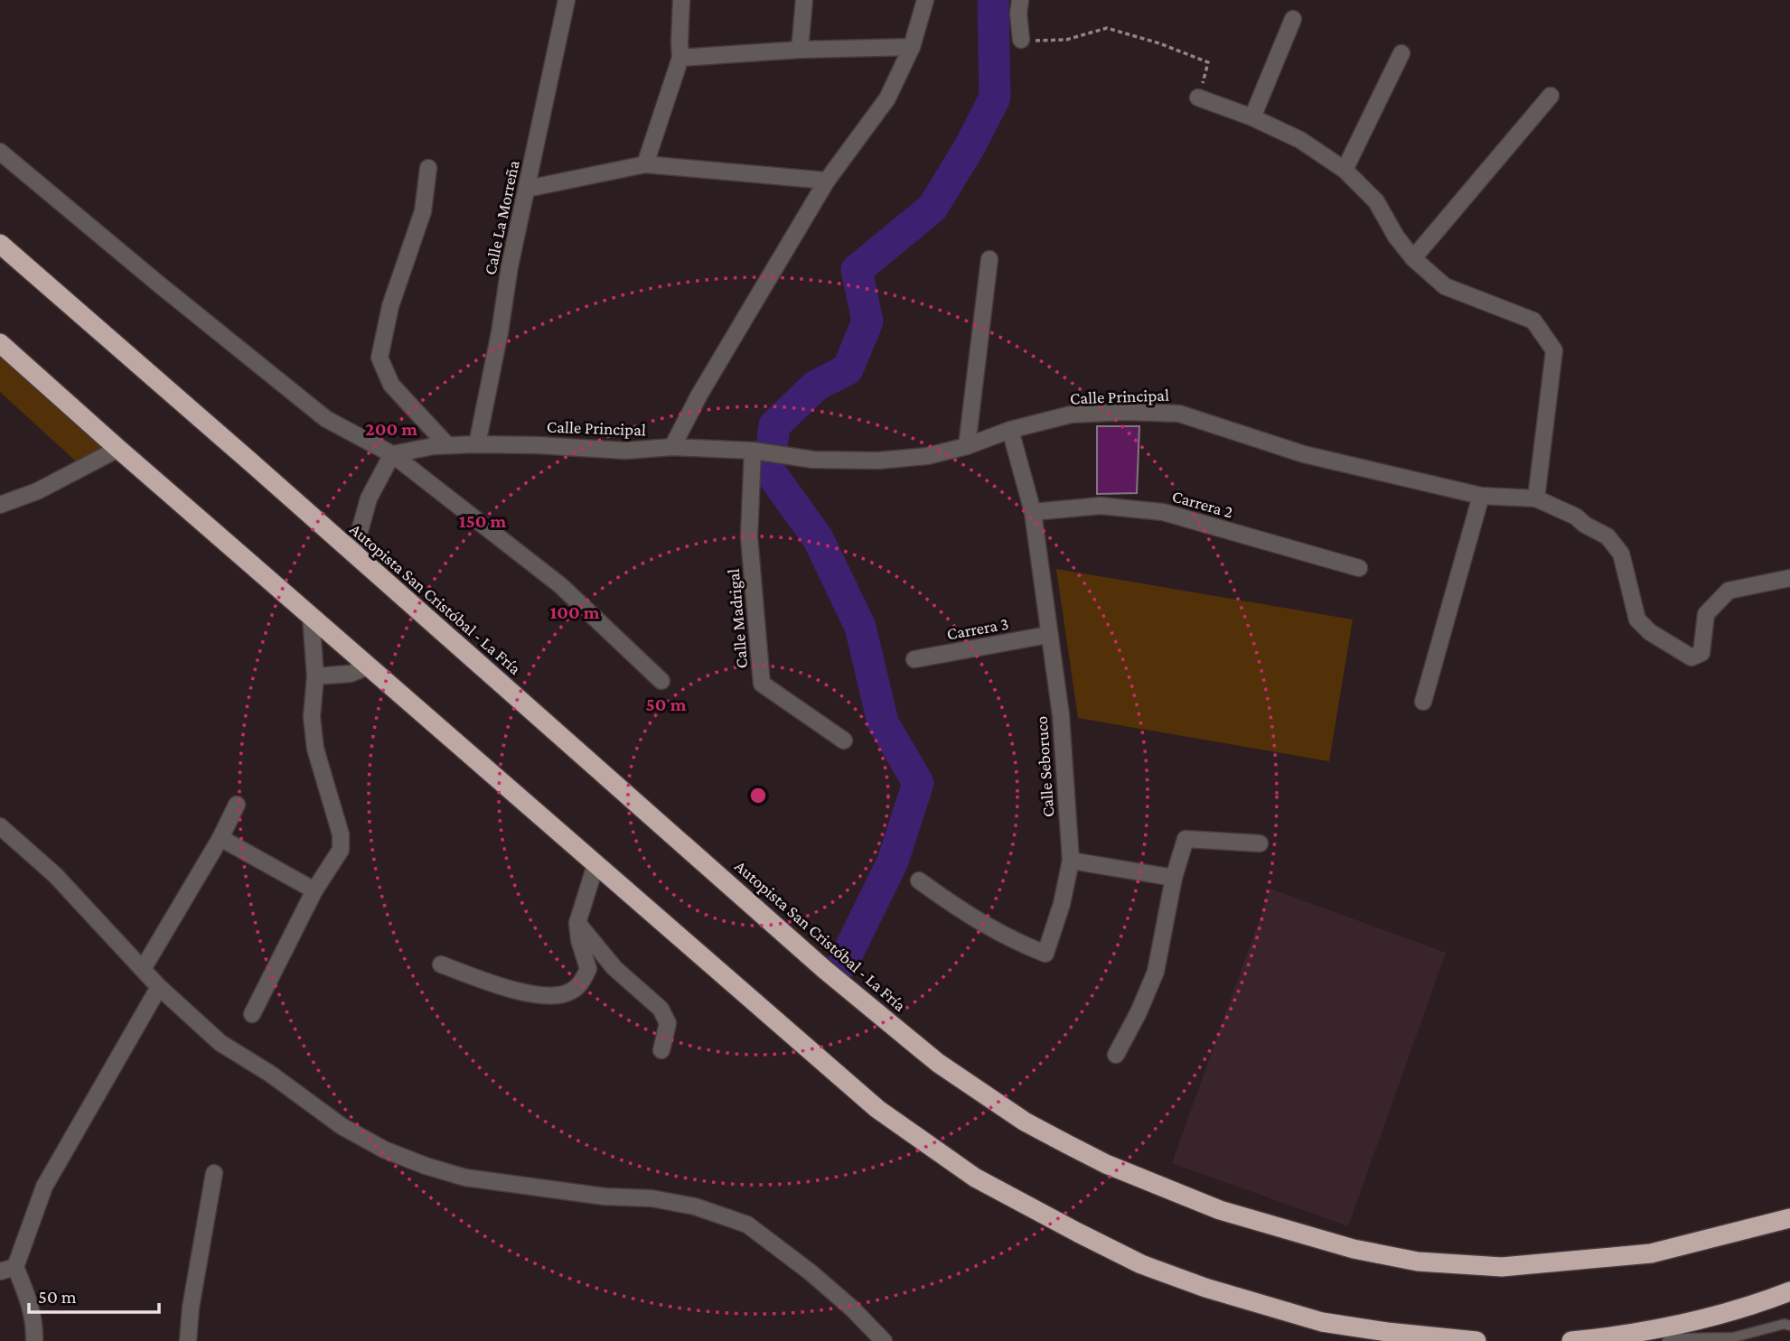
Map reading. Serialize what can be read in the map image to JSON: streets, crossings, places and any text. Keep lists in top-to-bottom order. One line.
{"streets":{"highway":["Autopista San Cristóbal - La Fría"],"street":["Calle La Morreña","Calle Principal","Carrera 2","Calle Madrigal","Carrera 3","Calle Seboruco"]},"crossings":[["Calle La Morreña","Calle Principal"],["Calle Principal","Calle Madrigal"],["Calle Principal","Calle Seboruco"],["Carrera 2","Calle Seboruco"],["Carrera 3","Calle Seboruco"]],"scale_bar":"50 m","rings":["200 m","150 m","100 m","50 m"]}
